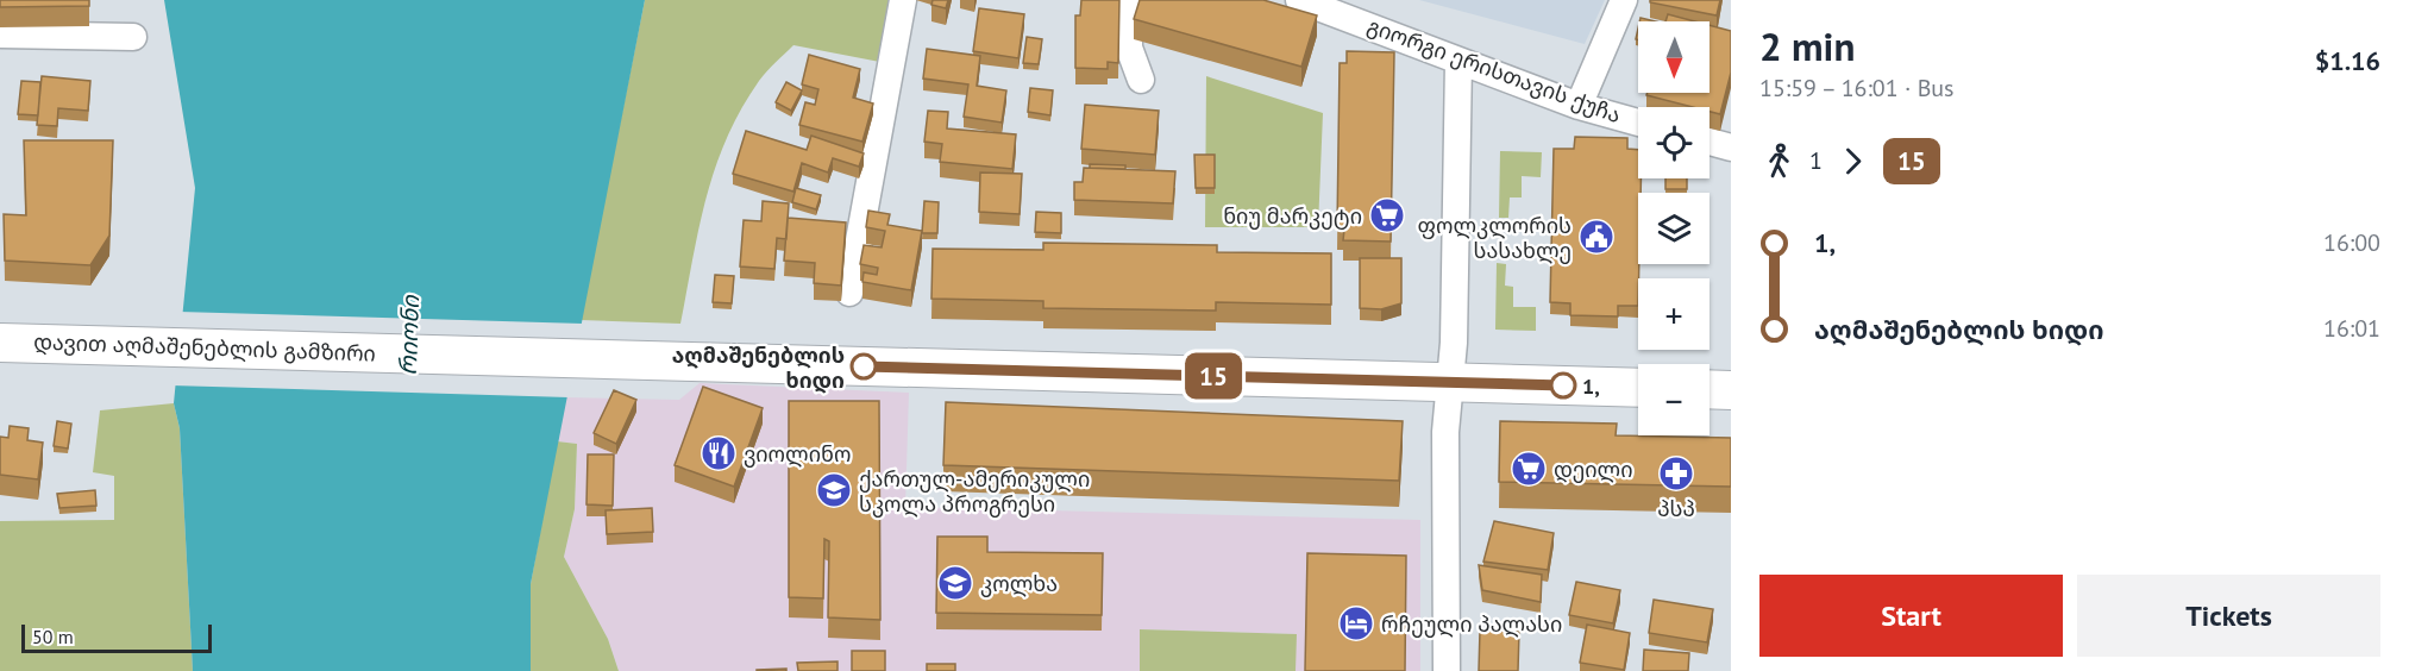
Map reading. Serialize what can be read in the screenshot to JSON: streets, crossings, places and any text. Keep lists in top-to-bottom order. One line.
{"streets":{"main road":["დავით აღმაშენებლის გამზირი"],"street":["გიორგი ერისთავის ქუჩა"]},"water":["რიონი"],"places":{"supermarket":["ნიუ მარკეტი","დეილი"],"public building":["ფოლკლორის სასახლე"],"other":["აღმაშენებლის ხიდი","1,"],"restaurant":["ვიოლინო"],"pharmacy":["პსპ"],"school or university":["ქართულ-ამერიკული სკოლა პროგრესი","კოლხა"],"hotel":["რჩეული პალასი"]},"lines":["bus line 15"],"scale_bar":"50 m","north":"bottom","page":{"on_map":"15","heading":["2 min","15:59 – 16:01 · Bus","$1.16"],"map_buttons":["+","−"],"legs":["1","15"],"list":[{"name":"1,","value":"16:00"},{"name":"აღმაშენებლის ხიდი","value":"16:01"}],"buttons":["Start","Tickets"],"scale":"50 m"}}
